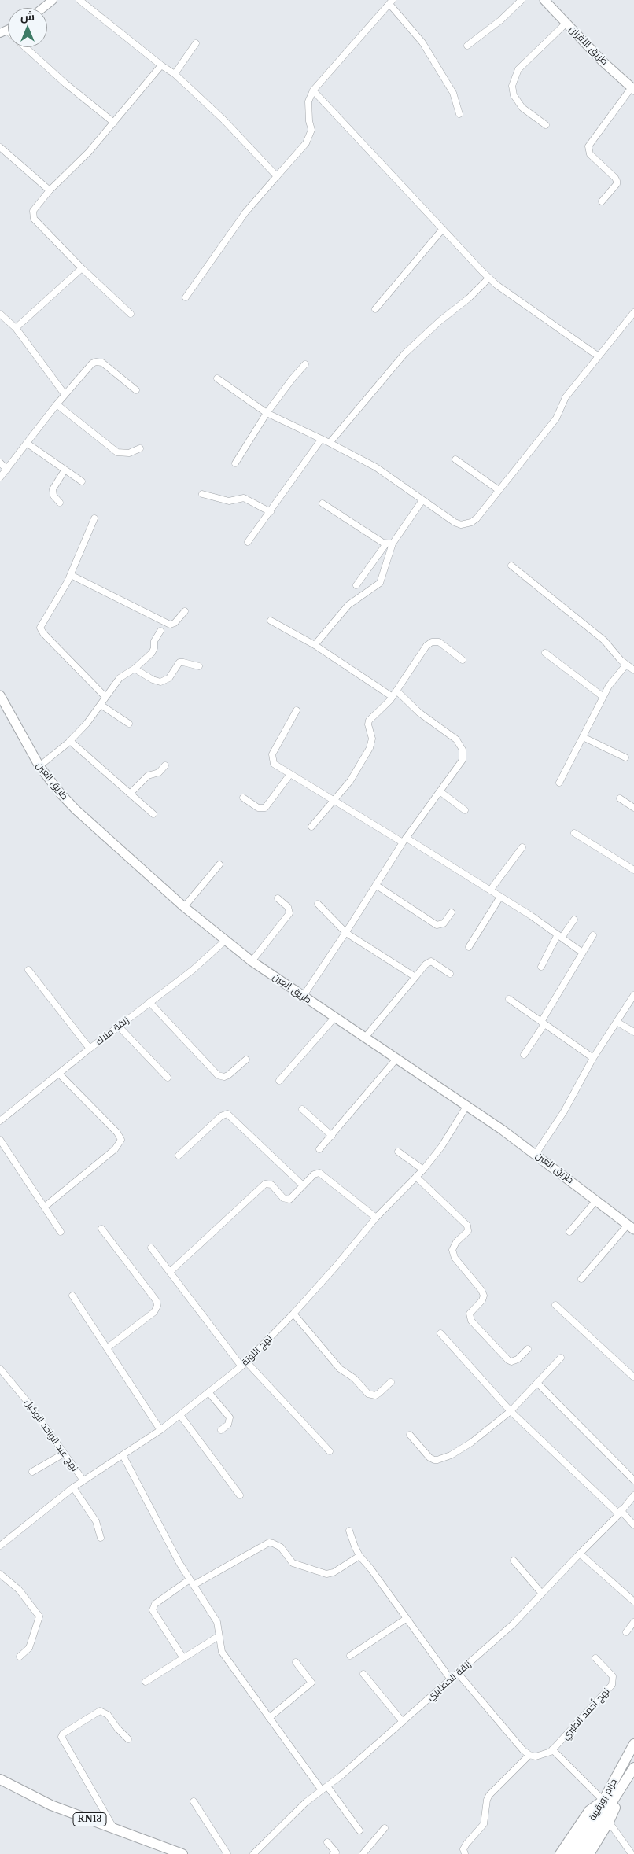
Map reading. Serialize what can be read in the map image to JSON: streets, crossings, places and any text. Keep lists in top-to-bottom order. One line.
{"streets":{"main road":["طريق الأفران","طريق العين","حزام بورقيبة","RN13"],"street":["زنقة ملاك","نهج التوتة","نهج عبد الواحد الوكيل","زنقة الحصايري","نهج أحمد الطبري"]},"crossings":[["طريق العين","زنقة ملاك"],["طريق العين","نهج التوتة"],["نهج التوتة","نهج عبد الواحد الوكيل"]],"north":"top"}
